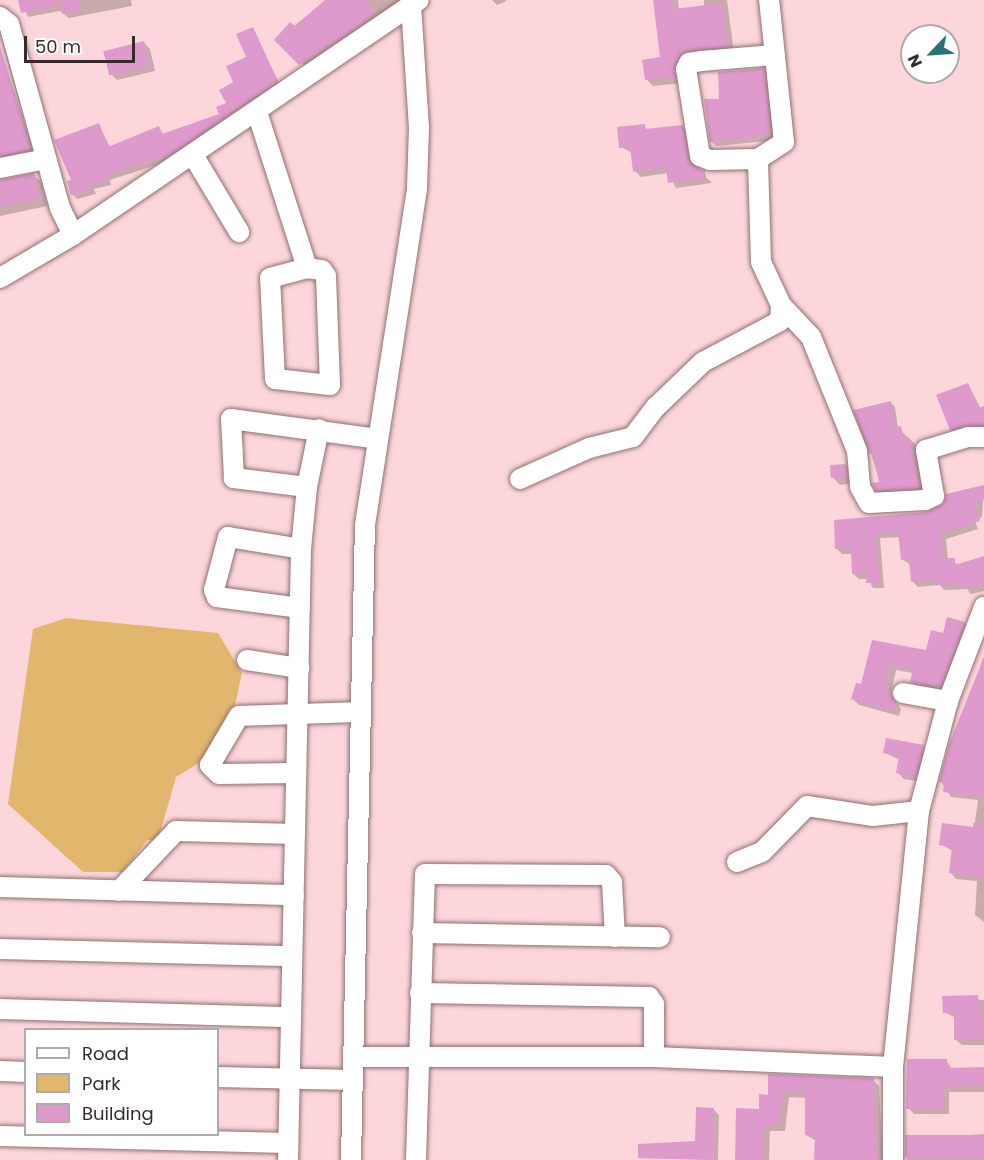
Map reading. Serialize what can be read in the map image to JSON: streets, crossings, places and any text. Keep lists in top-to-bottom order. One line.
{"legend":["Road","Park","Building"],"scale_bar":"50 m","north":"bottom left"}
